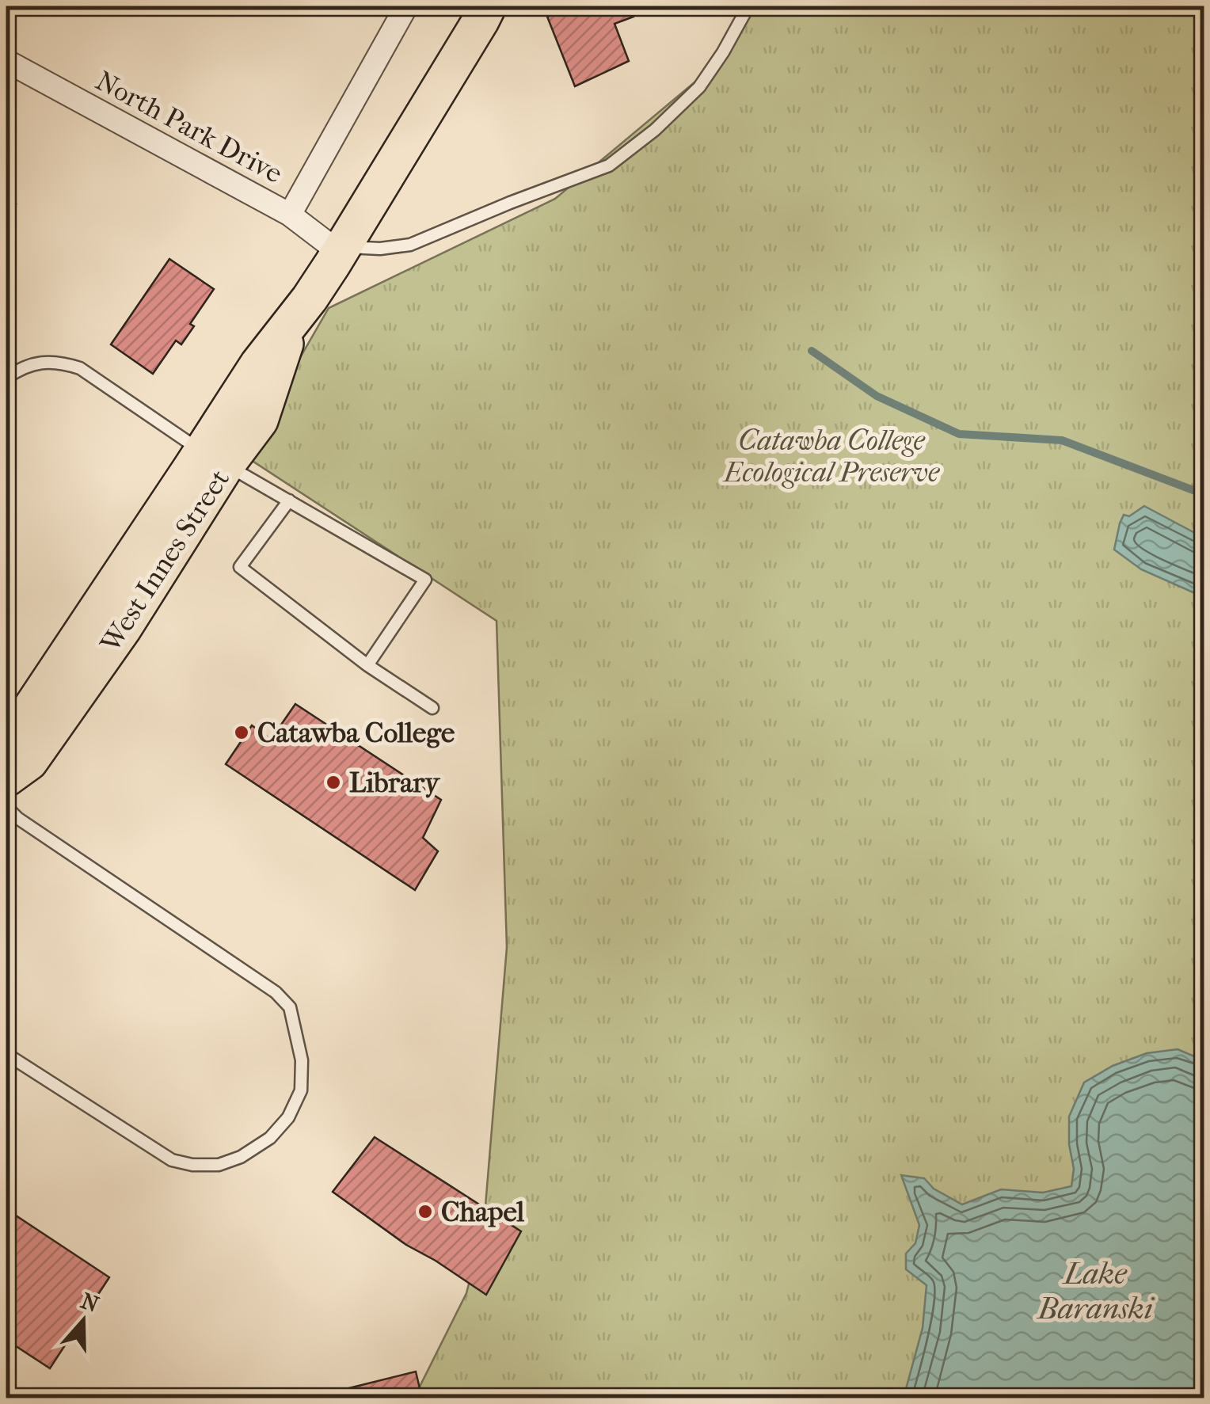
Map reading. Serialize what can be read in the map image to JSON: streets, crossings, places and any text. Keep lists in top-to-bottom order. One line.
{"streets":{"main road":["West Innes Street"],"street":["North Park Drive"]},"crossings":[["North Park Drive","West Innes Street"]],"water":["Lake Baranski"],"parks":["Catawba College Ecological Preserve"],"places":["Catawba College","Library","Chapel"],"north":"top"}
